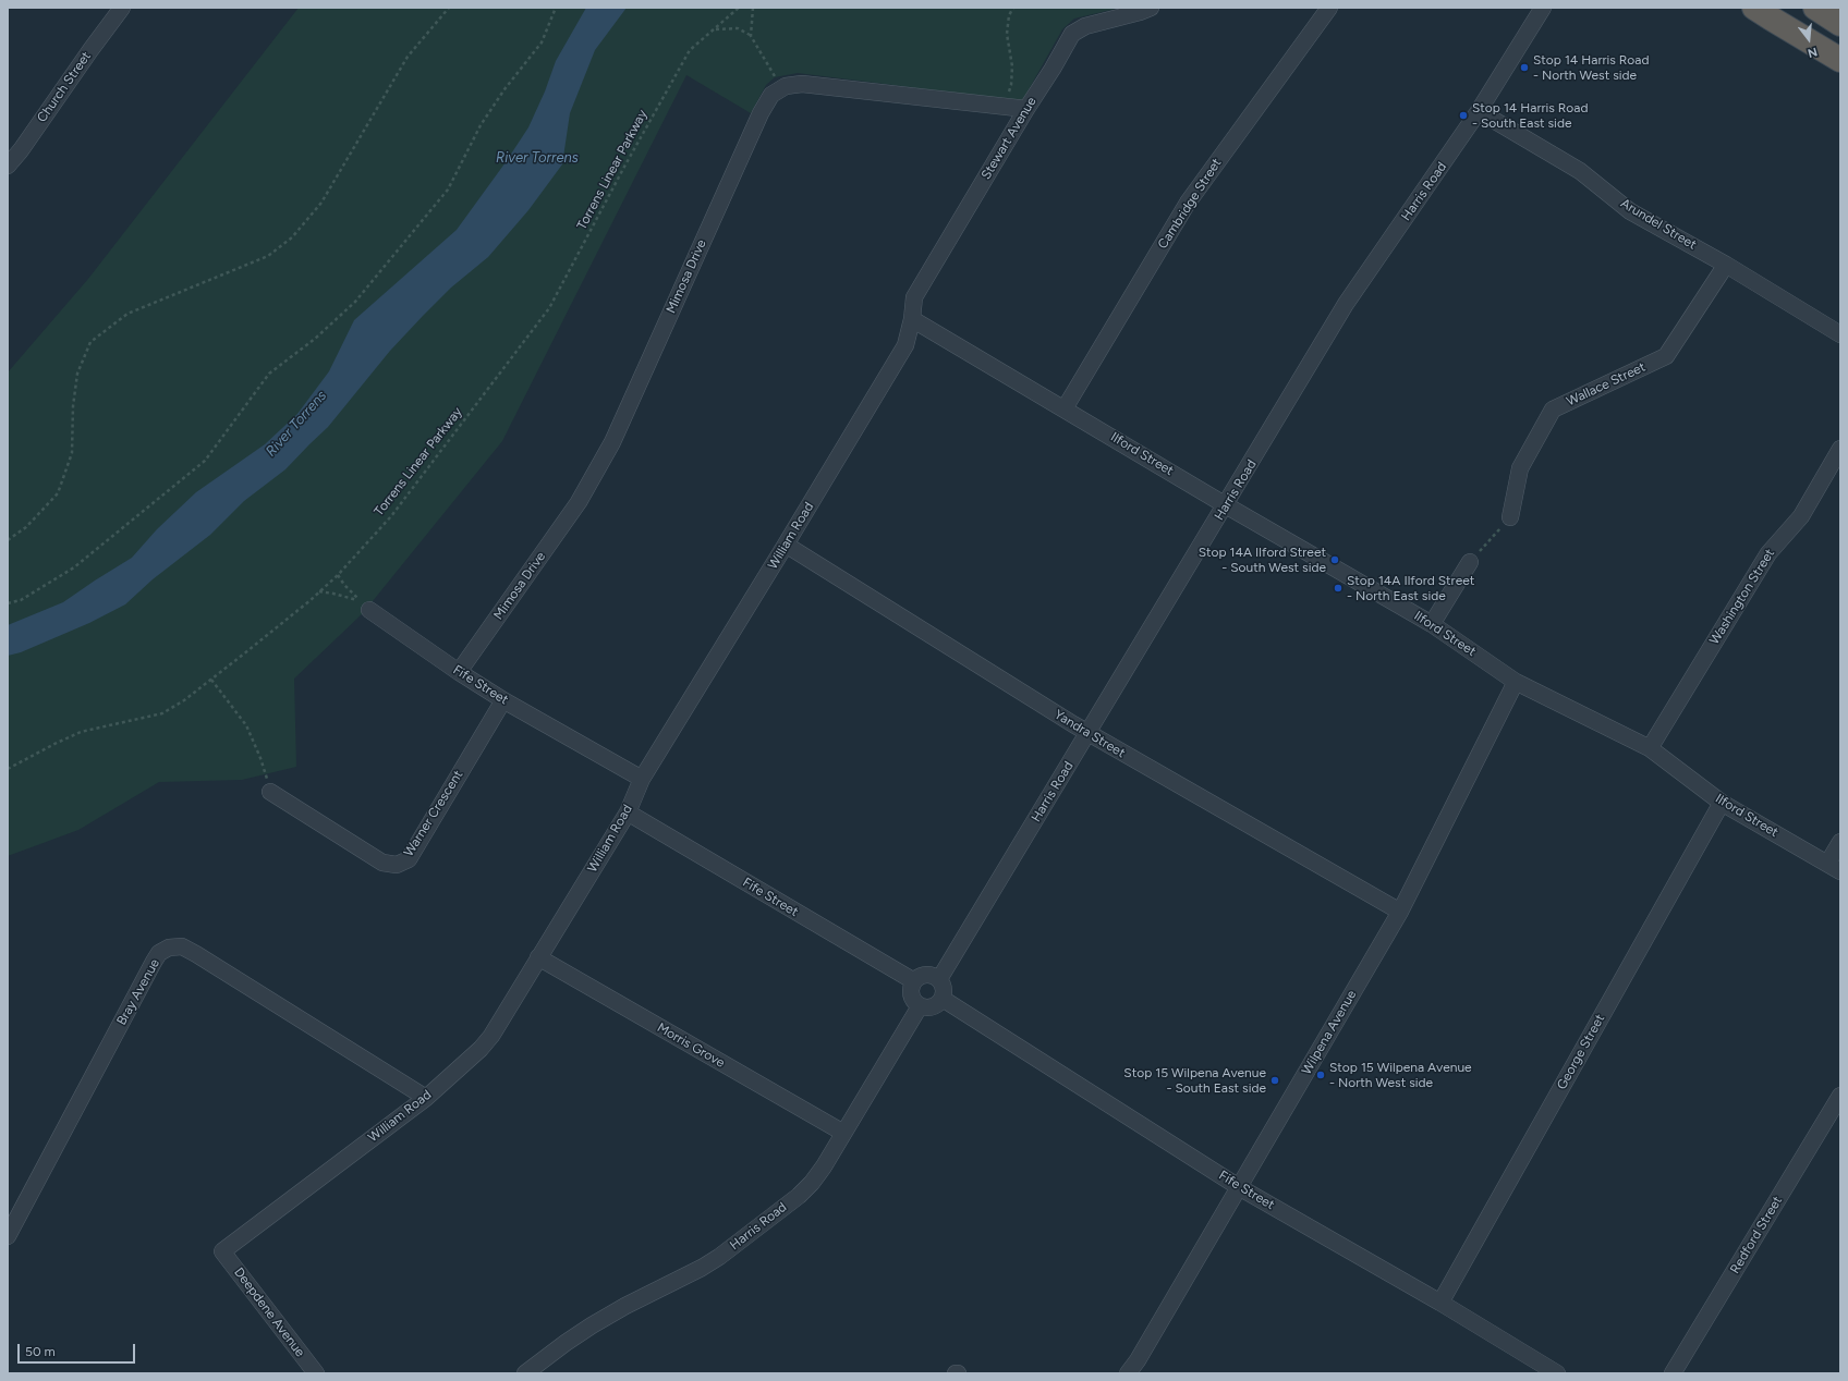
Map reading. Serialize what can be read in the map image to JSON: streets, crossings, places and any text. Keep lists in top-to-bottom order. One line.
{"streets":{"street":["Church Street","Stewart Avenue","Harris Road","Cambridge Street","Arundel Street","Mimosa Drive","Wallace Street","Ilford Street","William Road","Washington Street","Fife Street","Yandra Street","Warner Crescent","Bray Avenue","Wilpena Avenue","Morris Grove","George Street","Redford Street","Deepdene Avenue"],"path":["Torrens Linear Parkway"]},"crossings":[["Stewart Avenue","Mimosa Drive"],["Stewart Avenue","Ilford Street"],["Stewart Avenue","William Road"],["Harris Road","Arundel Street"],["Harris Road","Ilford Street"],["Harris Road","Fife Street"],["Harris Road","Yandra Street"],["Harris Road","Morris Grove"],["Cambridge Street","Ilford Street"],["Arundel Street","Wallace Street"],["Mimosa Drive","Fife Street"],["Ilford Street","William Road"],["Ilford Street","Washington Street"],["Ilford Street","Wilpena Avenue"],["Ilford Street","George Street"],["William Road","Fife Street"],["William Road","Yandra Street"],["William Road","Bray Avenue"],["William Road","Morris Grove"],["William Road","Deepdene Avenue"],["Fife Street","Warner Crescent"],["Fife Street","Wilpena Avenue"],["Fife Street","George Street"],["Yandra Street","Wilpena Avenue"]],"water":["River Torrens"],"places":["Stop 14 Harris Road - North West side","Stop 14 Harris Road - South East side","Stop 14A Ilford Street - South West side","Stop 14A Ilford Street - North East side","Stop 15 Wilpena Avenue - North West side","Stop 15 Wilpena Avenue - South East side"],"scale_bar":"50 m","north":"bottom"}
